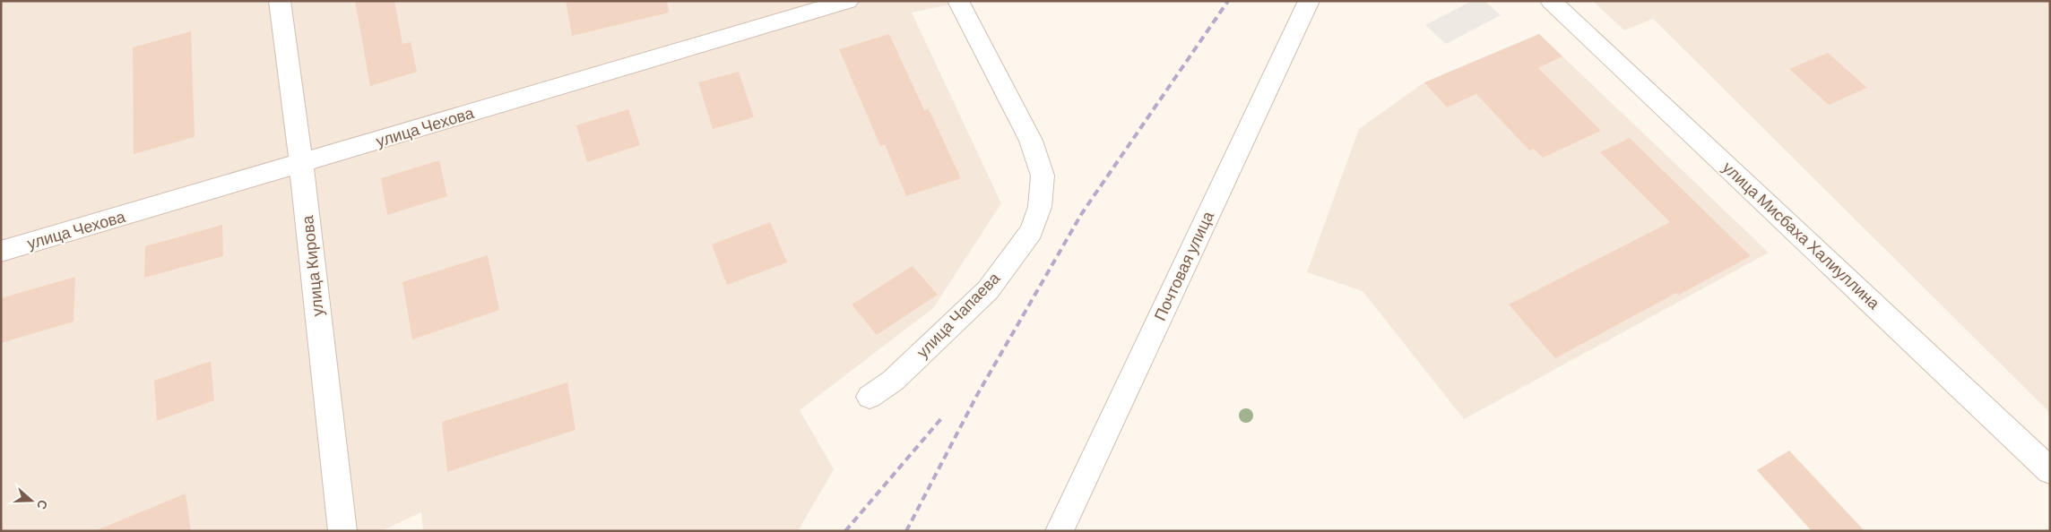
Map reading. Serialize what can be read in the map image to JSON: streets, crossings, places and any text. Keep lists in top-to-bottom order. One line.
{"streets":{"street":["улица Чехова","улица Мисбаха Халиуллина","улица Кирова","Почтовая улица","улица Чапаева"]},"crossings":[["улица Чехова","улица Кирова"]],"north":"right"}
